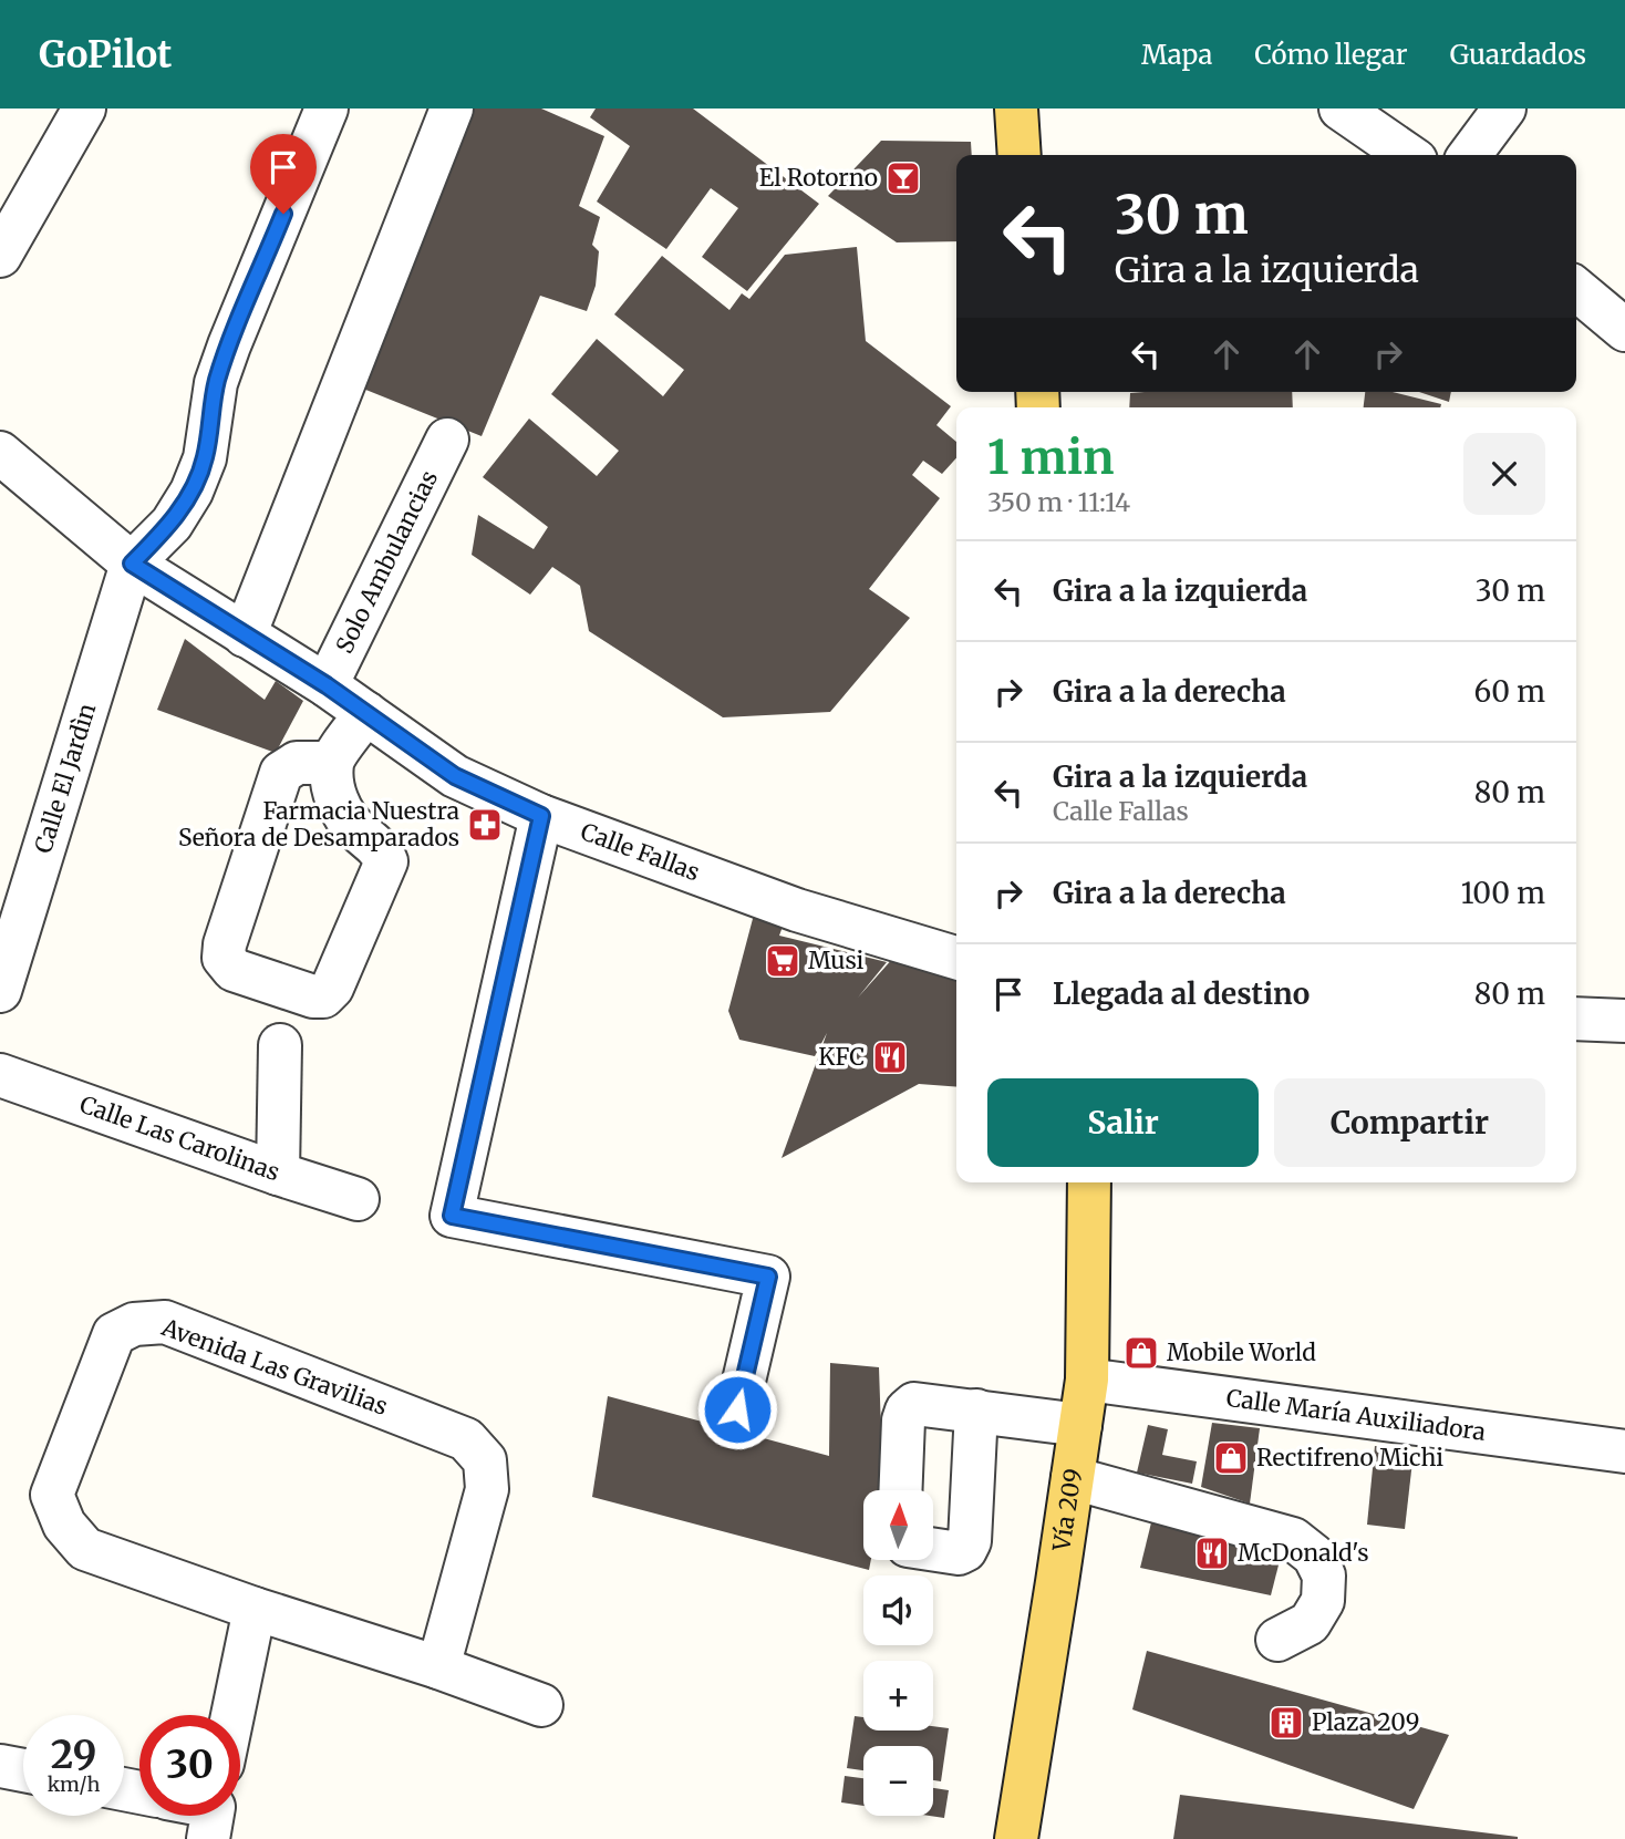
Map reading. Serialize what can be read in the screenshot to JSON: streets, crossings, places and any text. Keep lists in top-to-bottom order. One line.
{"streets":{"main road":["Vía 209"],"street":["Solo Ambulancias","Calle El Jardìn","Calle Fallas","Calle Las Carolinas","Avenida Las Gravilias","Calle María Auxiliadora"]},"crossings":[["Solo Ambulancias","Calle Fallas"],["Calle El Jardìn","Calle Fallas"],["Calle María Auxiliadora","Vía 209"]],"places":{"bar":["El Rotorno"],"pharmacy":["Farmacia Nuestra Señora de Desamparados"],"supermarket":["Musi"],"restaurant":["KFC","McDonald's"],"shop":["Mobile World","Rectifreno Michi"],"building":["Plaza 209"]},"north":"top","page":{"header":"GoPilot","nav":["Mapa","Cómo llegar","Guardados"],"turn":["30 m","Gira a la izquierda"],"heading":["1 min","350 m · 11:14"],"list":[{"name":"Gira a la izquierda","value":"30 m"},{"name":"Gira a la derecha","value":"60 m"},{"name":"Gira a la izquierda","note":"Calle Fallas","value":"80 m"},{"name":"Gira a la derecha","value":"100 m"},{"name":"Llegada al destino","value":"80 m"}],"buttons":["Salir","Compartir"],"map_buttons":["+","−"],"speed":"29 km/h","limit":"30"}}
